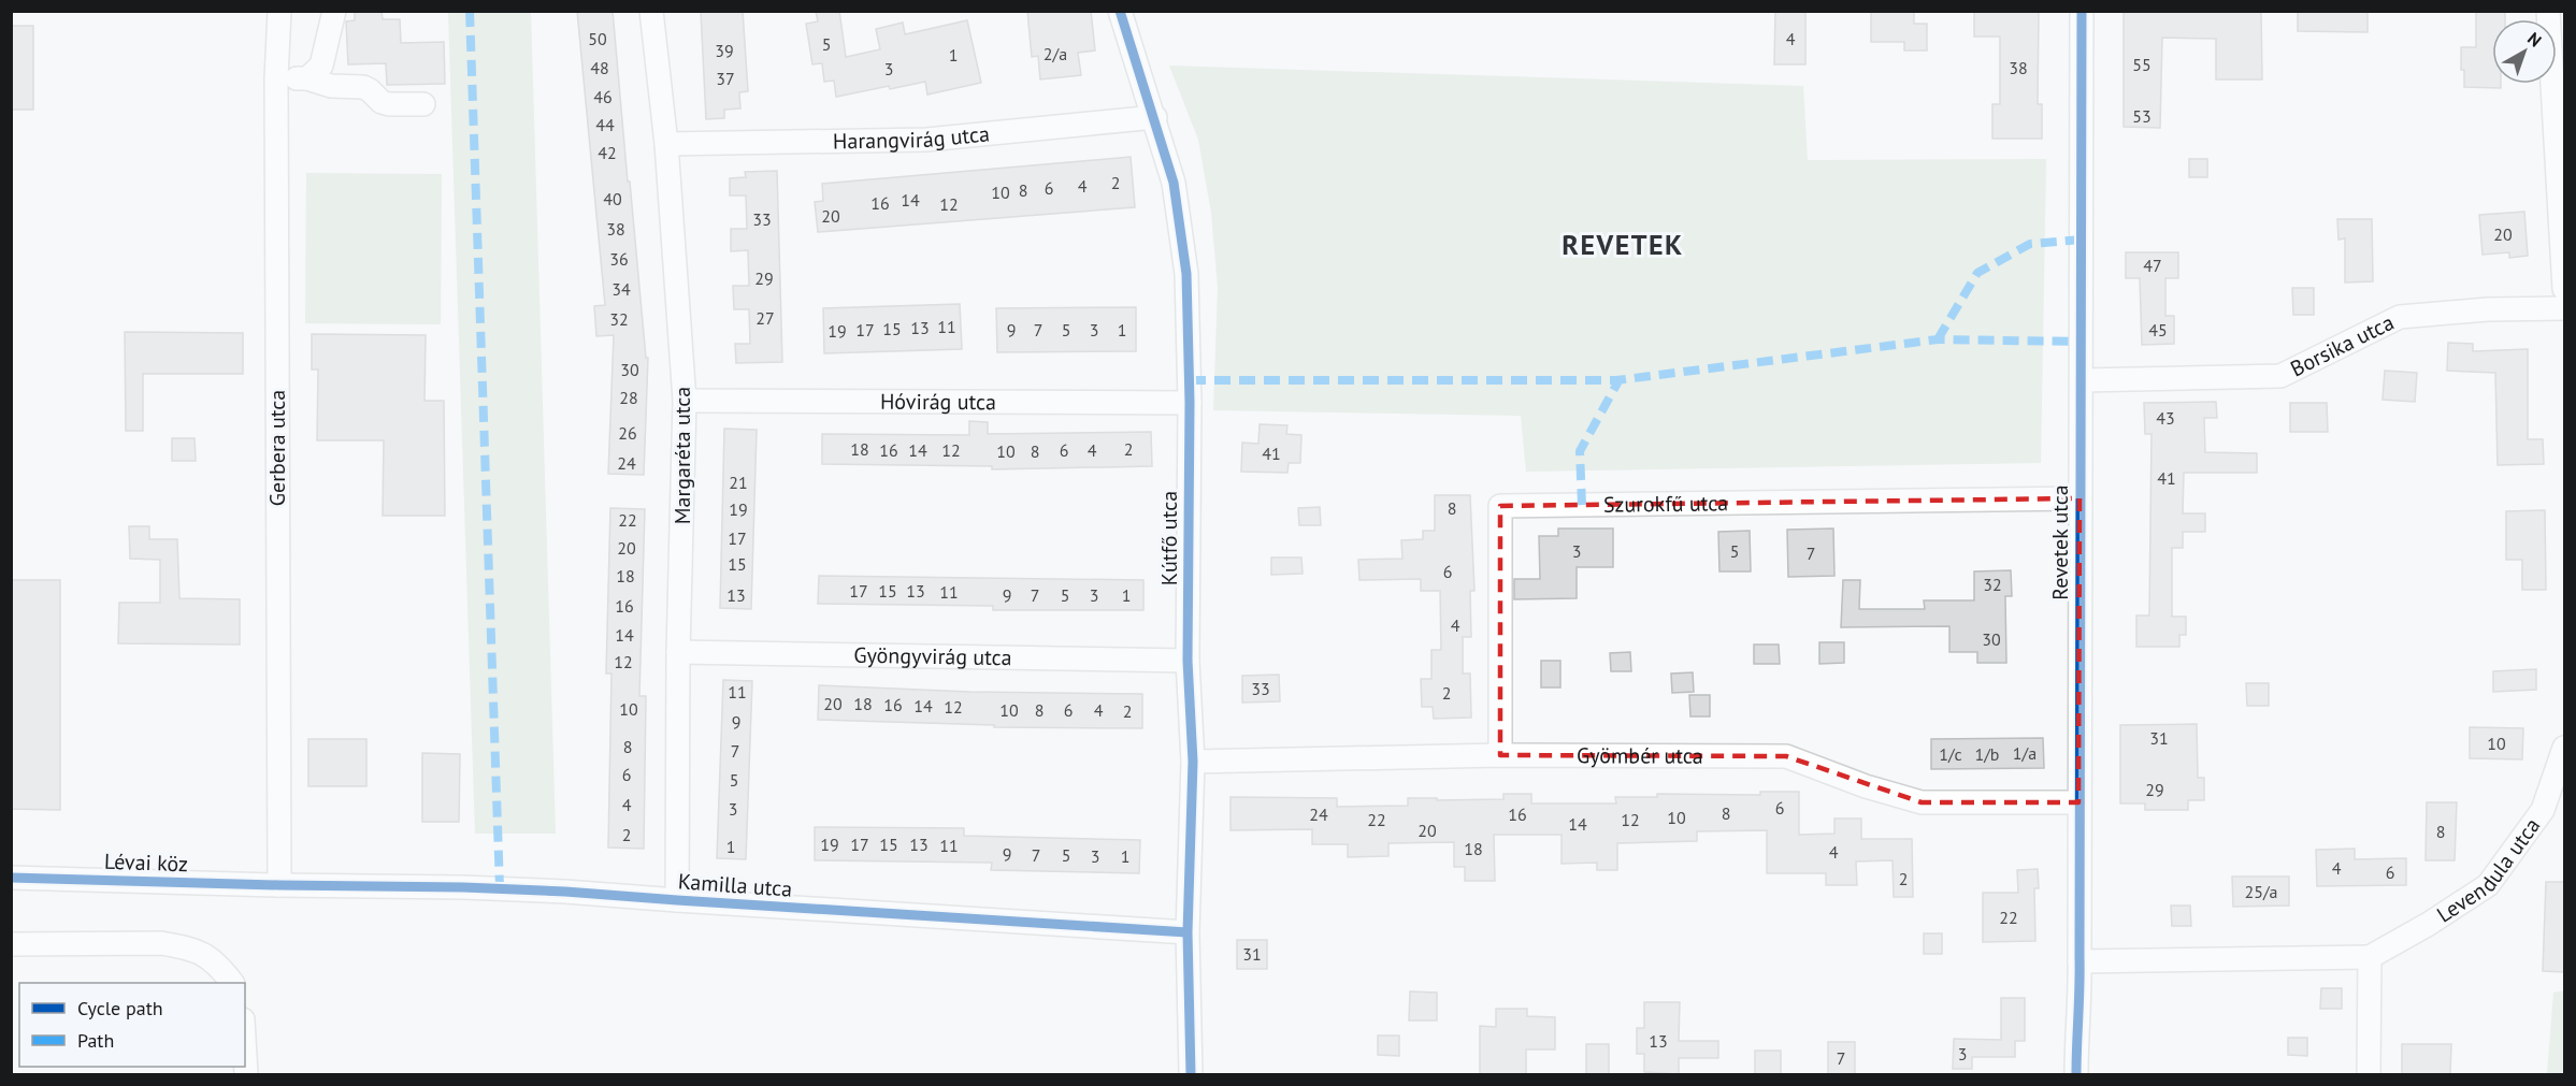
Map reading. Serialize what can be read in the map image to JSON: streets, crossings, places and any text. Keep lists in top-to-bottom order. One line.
{"streets":{"street":["Harangvirág utca","Borsika utca","Hóvirág utca","Gerbera utca","Margaréta utca","Szurokfű utca","Kútfő utca","Revetek utca","Gyöngyvirág utca","Gyömbér utca","Lévai köz","Levendula utca","Kamilla utca"]},"crossings":[["Harangvirág utca","Margaréta utca"],["Harangvirág utca","Kútfő utca"],["Borsika utca","Revetek utca"],["Hóvirág utca","Margaréta utca"],["Hóvirág utca","Kútfő utca"],["Gerbera utca","Lévai köz"],["Gerbera utca","Kamilla utca"],["Margaréta utca","Gyöngyvirág utca"],["Margaréta utca","Kamilla utca"],["Szurokfű utca","Revetek utca"],["Szurokfű utca","Gyömbér utca"],["Kútfő utca","Gyöngyvirág utca"],["Kútfő utca","Gyömbér utca"],["Kútfő utca","Kamilla utca"],["Revetek utca","Gyömbér utca"],["Revetek utca","Levendula utca"],["Lévai köz","Kamilla utca"]],"districts":["REVETEK"],"house_numbers":["50","4","5","39","2/a","1","55","48","38","3","37","46","53","44","42","2","4","6","8","10","40","14","16","12","20","33","38","20","36","47","29","34","27","32","11","13","15","17","9","7","5","3","1","45","19","30","28","43","26","18","2","16","14","12","6","4","10","8","41","24","41","21","8","19","22","17","20","3","5","7","15","6","18","32","17","15","13","11","13","9","7","5","3","1","16","4","14","30","12","33","11","2","20","18","16","14","12","10","10","8","6","4","2","9","31","10","8","7","1/a","1/c","1/b","6","5","29","4","6","3","8","24","16","10","22","12","14","20","8","2","19","17","15","13","11","1","18","4","9","7","5","3","1","4","6","2","25/a","22","31","13","3","7"],"legend":["Cycle path","Path"],"north":"top right"}
